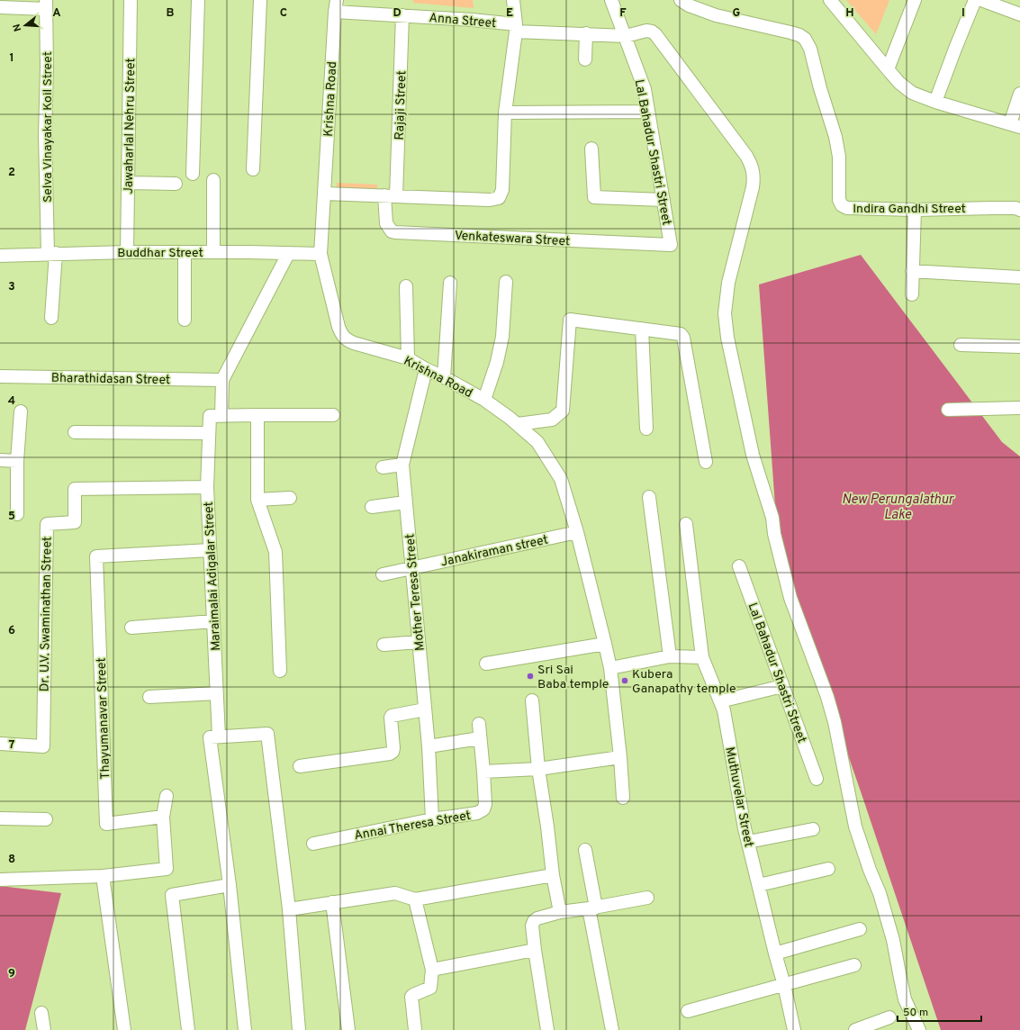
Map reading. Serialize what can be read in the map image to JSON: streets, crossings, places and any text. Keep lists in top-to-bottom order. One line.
{"streets":{"street":["Anna Street","Krishna Road","Rajaji Street","Jawaharlal Nehru Street","Selva Vinayakar Koil Street","Lal Bahadur Shastri Street","Indira Gandhi Street","Venkateswara Street","Buddhar Street","Bharathidasan Street","Janakiraman street","Maraimalai Adigalar Street","Mother Teresa Street","Dr. U.V. Swaminathan Street","Thayumanavar Street","Muthuvelar Street","Annai Theresa Street"]},"crossings":[["Anna Street","Krishna Road"],["Anna Street","Rajaji Street"],["Anna Street","Lal Bahadur Shastri Street"],["Krishna Road","Buddhar Street"],["Krishna Road","Janakiraman street"],["Krishna Road","Mother Teresa Street"],["Rajaji Street","Venkateswara Street"],["Jawaharlal Nehru Street","Buddhar Street"],["Selva Vinayakar Koil Street","Buddhar Street"],["Lal Bahadur Shastri Street","Venkateswara Street"],["Bharathidasan Street","Maraimalai Adigalar Street"],["Janakiraman street","Mother Teresa Street"],["Maraimalai Adigalar Street","Dr. U.V. Swaminathan Street"],["Maraimalai Adigalar Street","Thayumanavar Street"],["Mother Teresa Street","Annai Theresa Street"]],"water":["New Perungalathur Lake"],"places":["Sri Sai Baba temple","Kubera Ganapathy temple"],"scale_bar":"50 m","north":"left","grid":{"columns":["A","B","C","D","E","F","G","H","I"],"rows":["1","2","3","4","5","6","7","8","9"]}}
